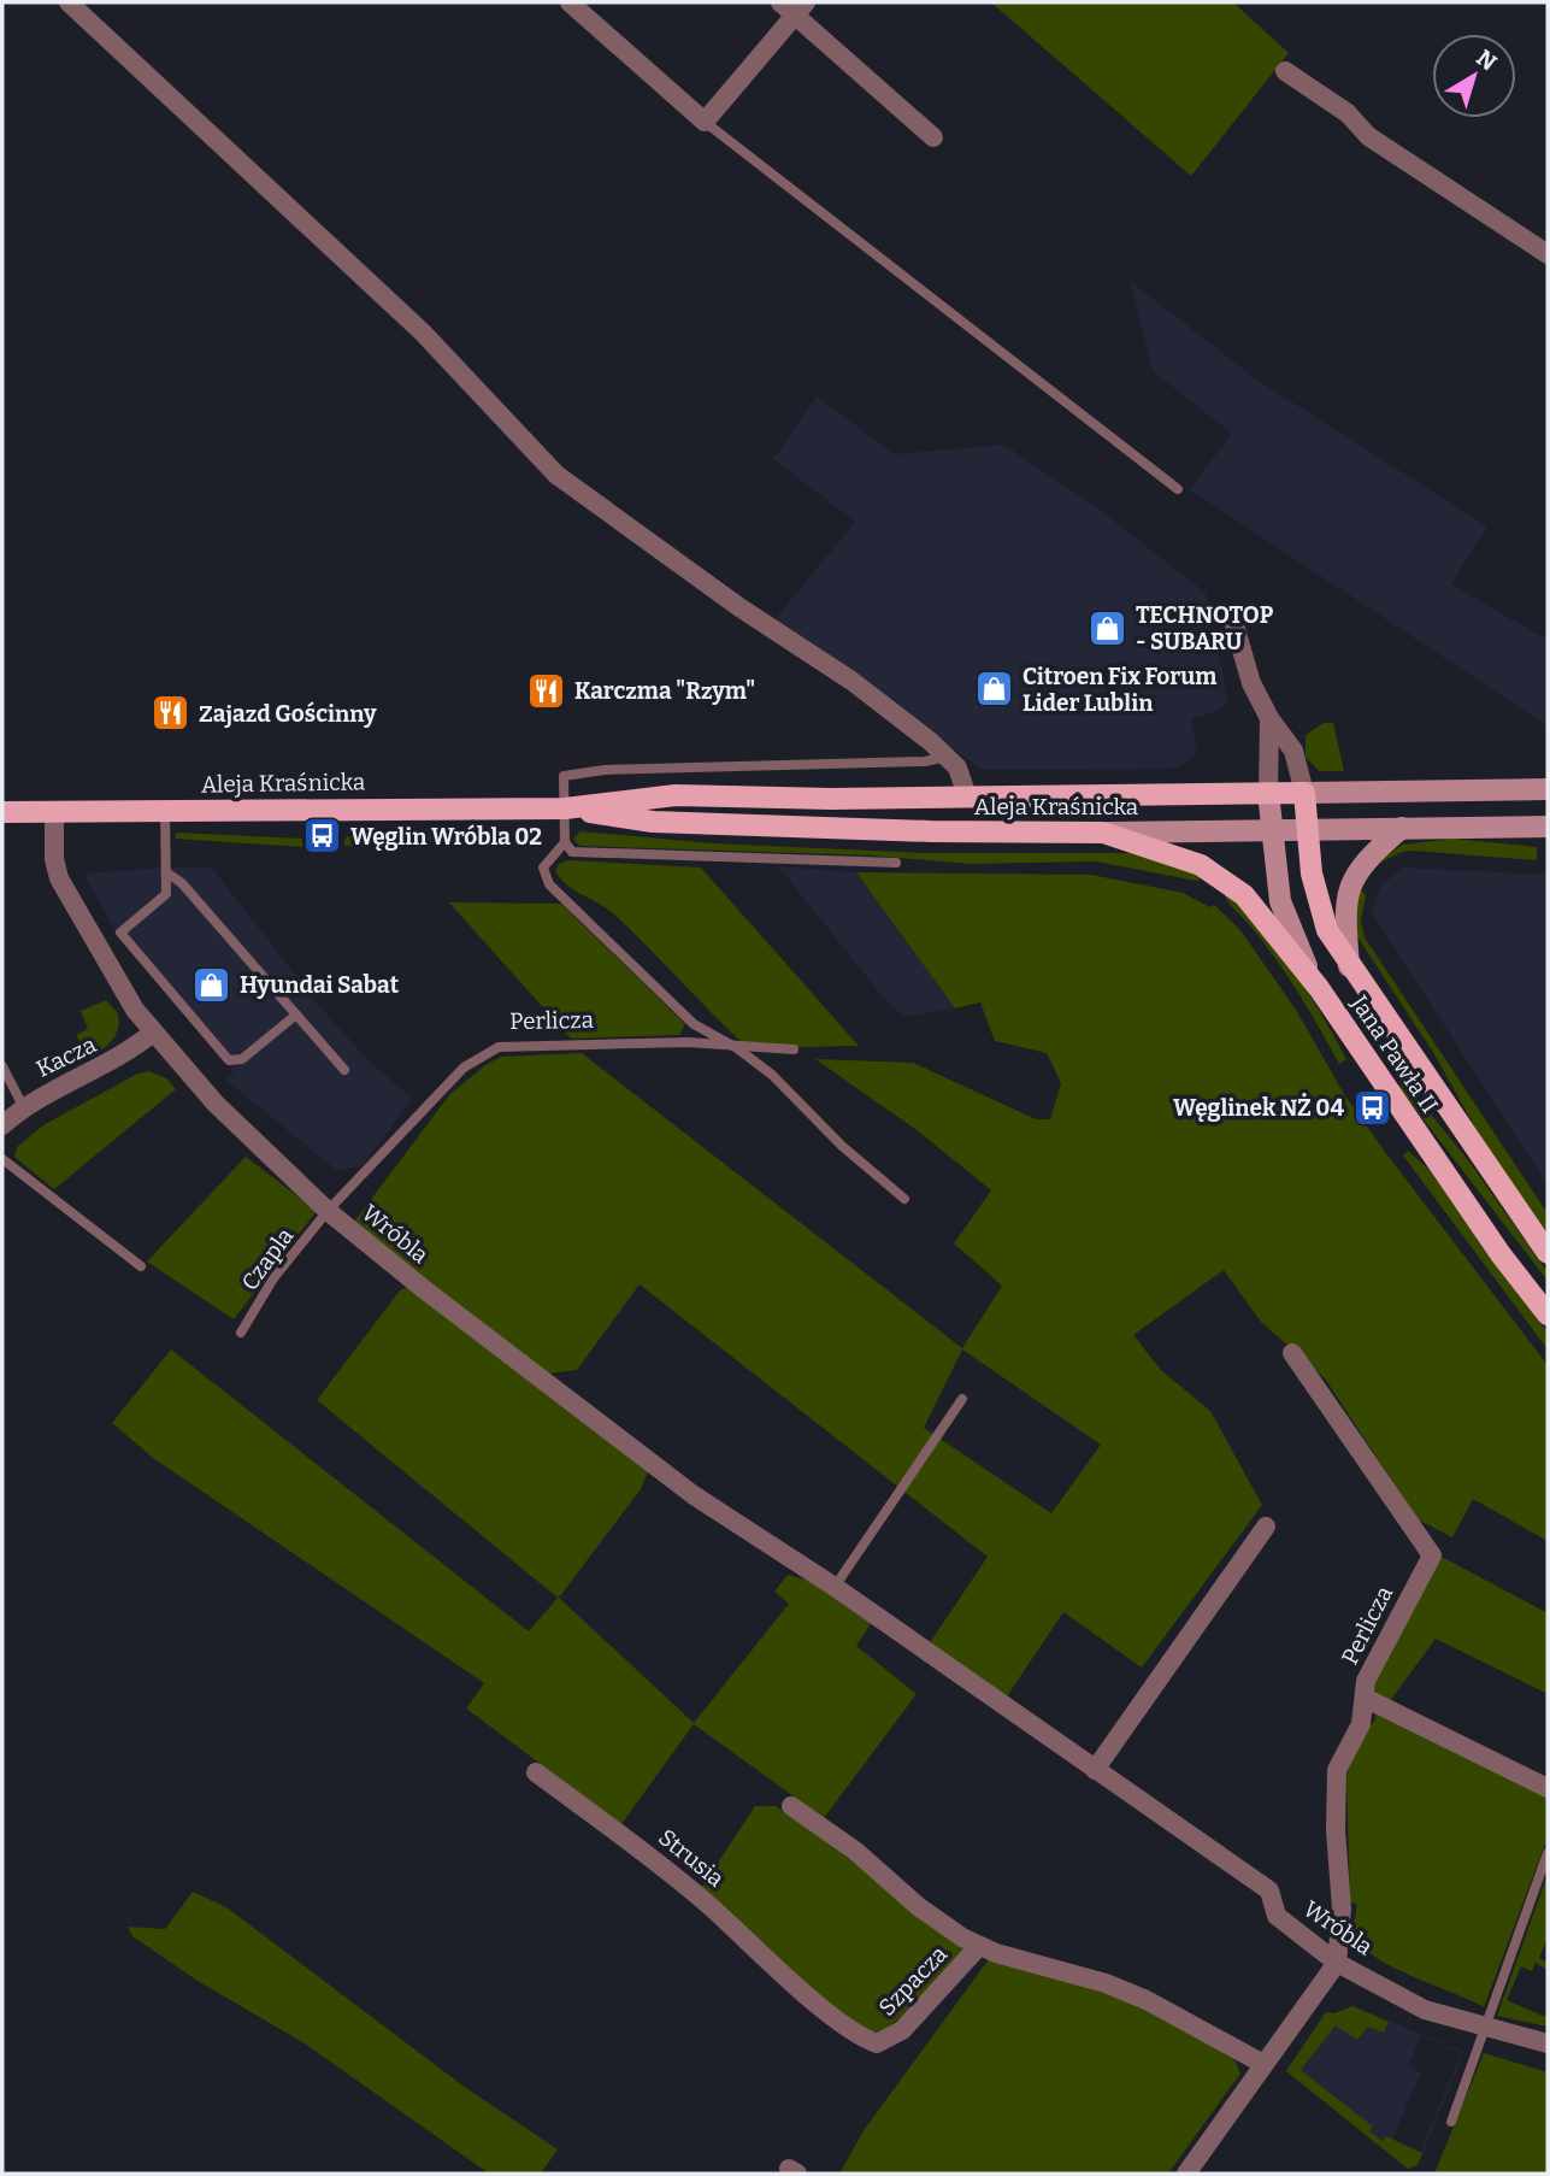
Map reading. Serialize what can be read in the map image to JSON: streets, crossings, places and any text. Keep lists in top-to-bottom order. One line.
{"streets":{"main road":["Aleja Kraśnicka","Jana Pawła II"],"street":["Perlicza","Kacza","Wróbla","Strusia","Szpacza"],"lane":["Czapla"]},"crossings":[["Aleja Kraśnicka","Jana Pawła II"],["Aleja Kraśnicka","Wróbla"],["Perlicza","Wróbla"],["Perlicza","Czapla"],["Kacza","Wróbla"],["Wróbla","Czapla"],["Strusia","Szpacza"]],"places":{"shop":["TECHNOTOP - SUBARU","Citroen Fix Forum Lider Lublin","Hyundai Sabat"],"restaurant":["Karczma \"Rzym\"","Zajazd Gościnny"],"bus stop":["Węglin Wróbla 02","Węglinek NŻ 04"]},"north":"top right"}
